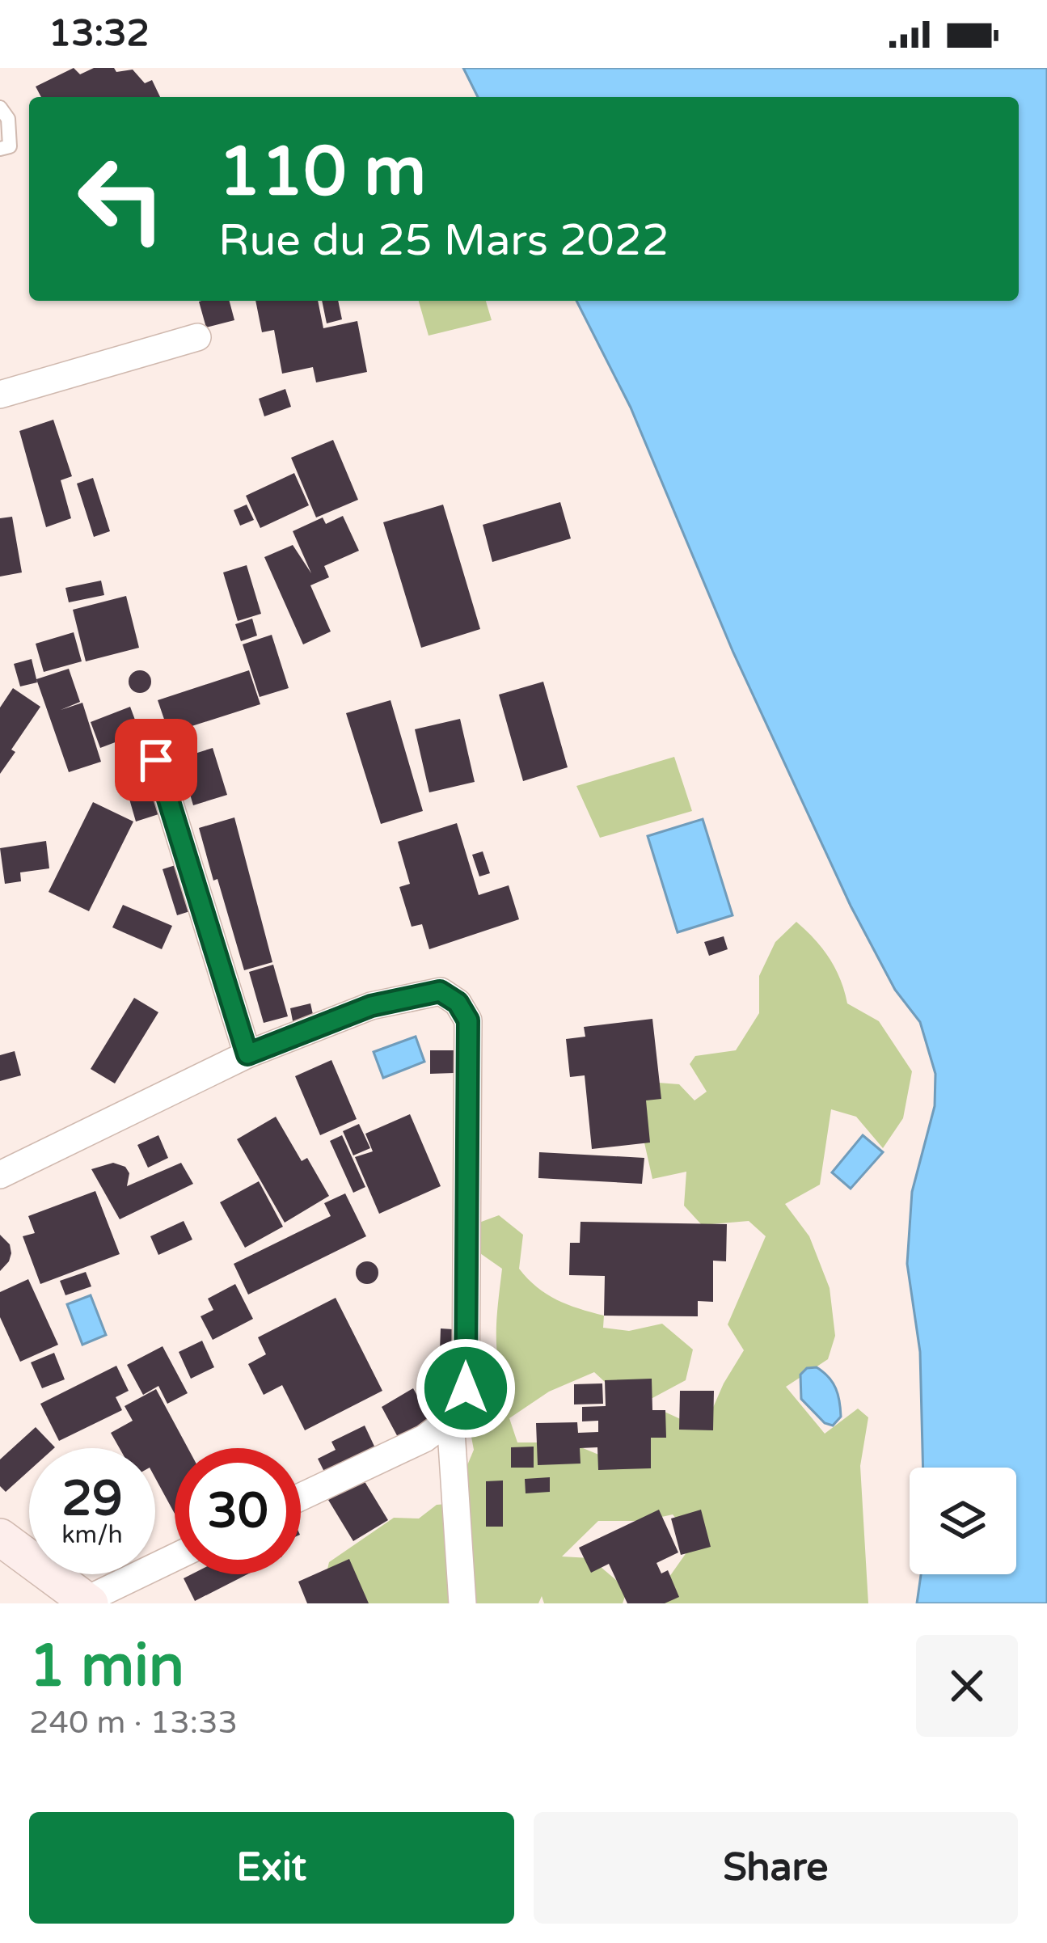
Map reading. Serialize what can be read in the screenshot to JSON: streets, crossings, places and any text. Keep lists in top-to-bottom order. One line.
{"page":{"status":"13:32","turn":["110 m","Rue du 25 Mars 2022"],"speed":"29 km/h","limit":"30","heading":["1 min","240 m · 13:33"],"buttons":["Exit","Share"]}}
